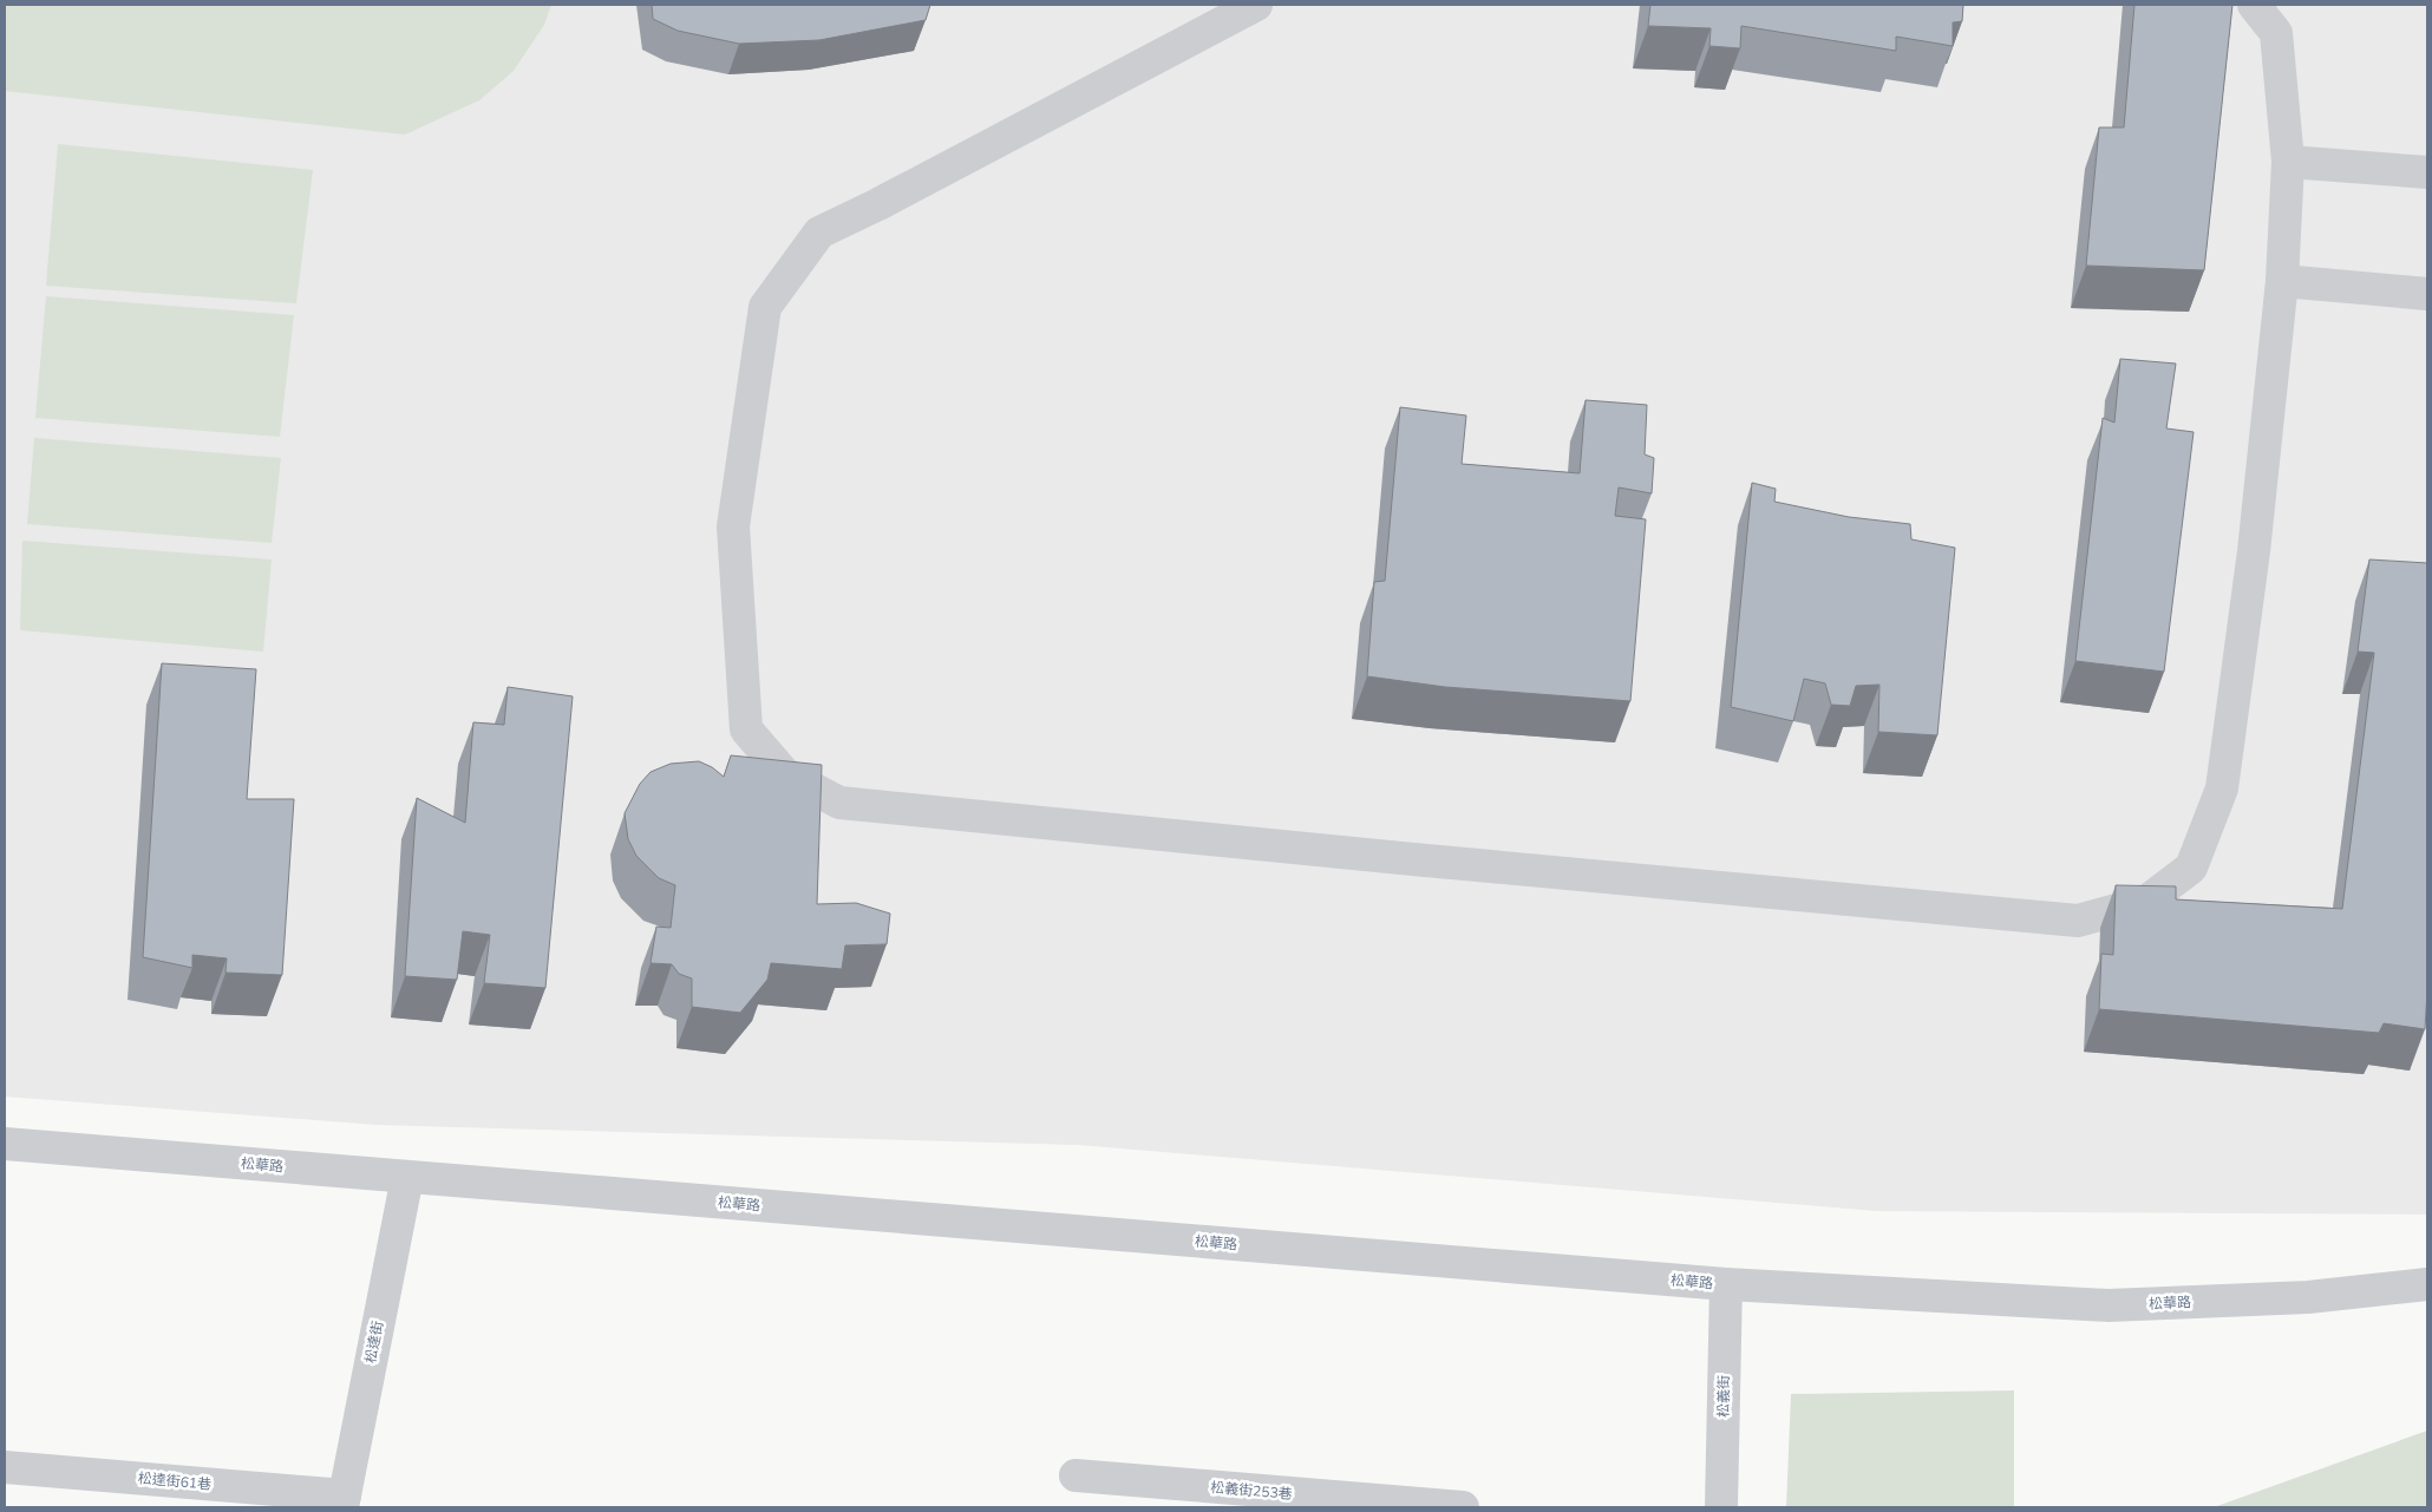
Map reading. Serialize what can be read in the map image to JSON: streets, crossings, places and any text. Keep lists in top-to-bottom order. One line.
{"streets":{"street":["松華路","松達街","松義街","松達街61巷","松義街253巷"]},"crossings":[["松華路","松達街"],["松華路","松義街"],["松達街","松達街61巷"]]}
